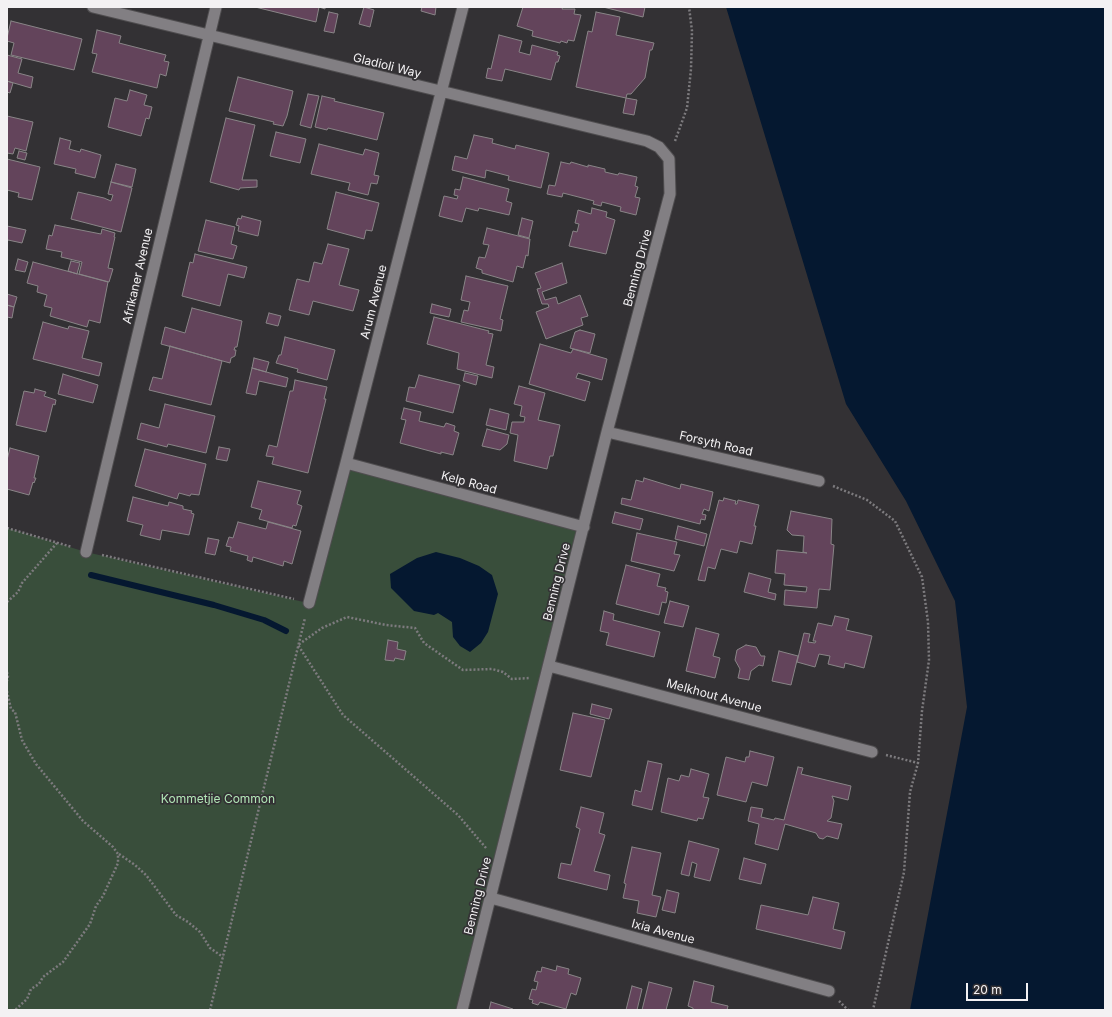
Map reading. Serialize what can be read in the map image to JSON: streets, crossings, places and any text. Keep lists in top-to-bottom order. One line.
{"streets":{"street":["Gladioli Way","Benning Drive","Afrikaner Avenue","Arum Avenue","Forsyth Road","Kelp Road","Melkhout Avenue","Ixia Avenue"]},"crossings":[["Gladioli Way","Benning Drive"],["Gladioli Way","Afrikaner Avenue"],["Gladioli Way","Arum Avenue"],["Benning Drive","Forsyth Road"],["Benning Drive","Kelp Road"],["Benning Drive","Melkhout Avenue"],["Benning Drive","Ixia Avenue"],["Arum Avenue","Kelp Road"]],"parks":["Kommetjie Common"],"scale_bar":"20 m"}
